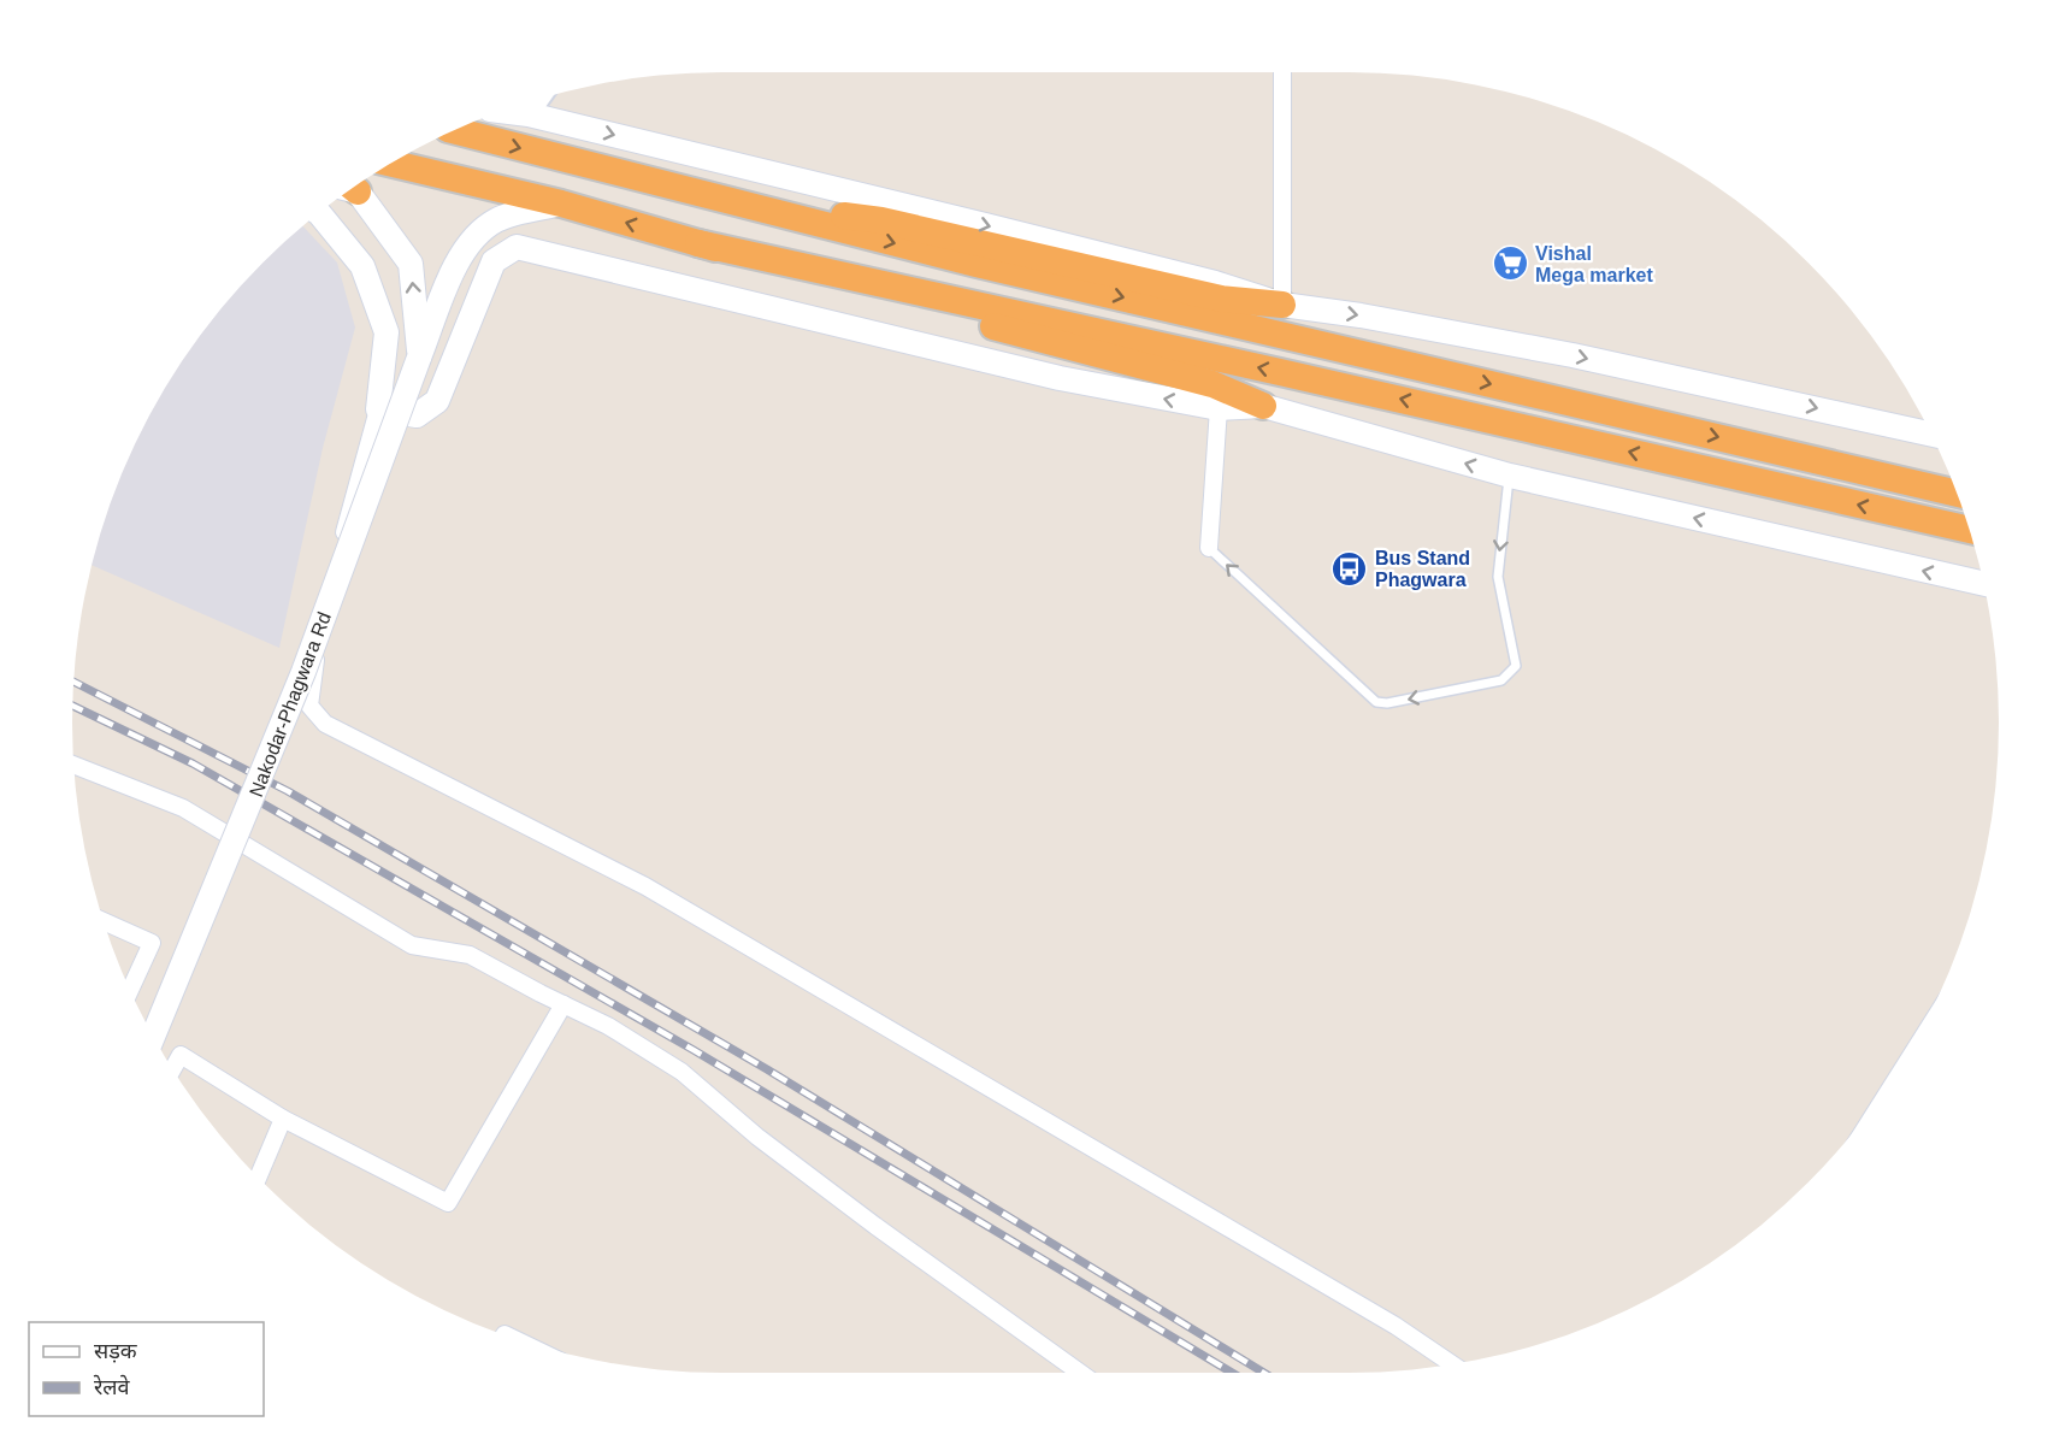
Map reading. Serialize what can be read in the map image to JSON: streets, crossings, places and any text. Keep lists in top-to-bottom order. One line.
{"streets":{"main road":["Nakodar-Phagwara Rd"]},"places":{"supermarket":["Vishal Mega market"],"bus stop":["Bus Stand Phagwara"]},"legend":["सड़क","रेलवे"]}
